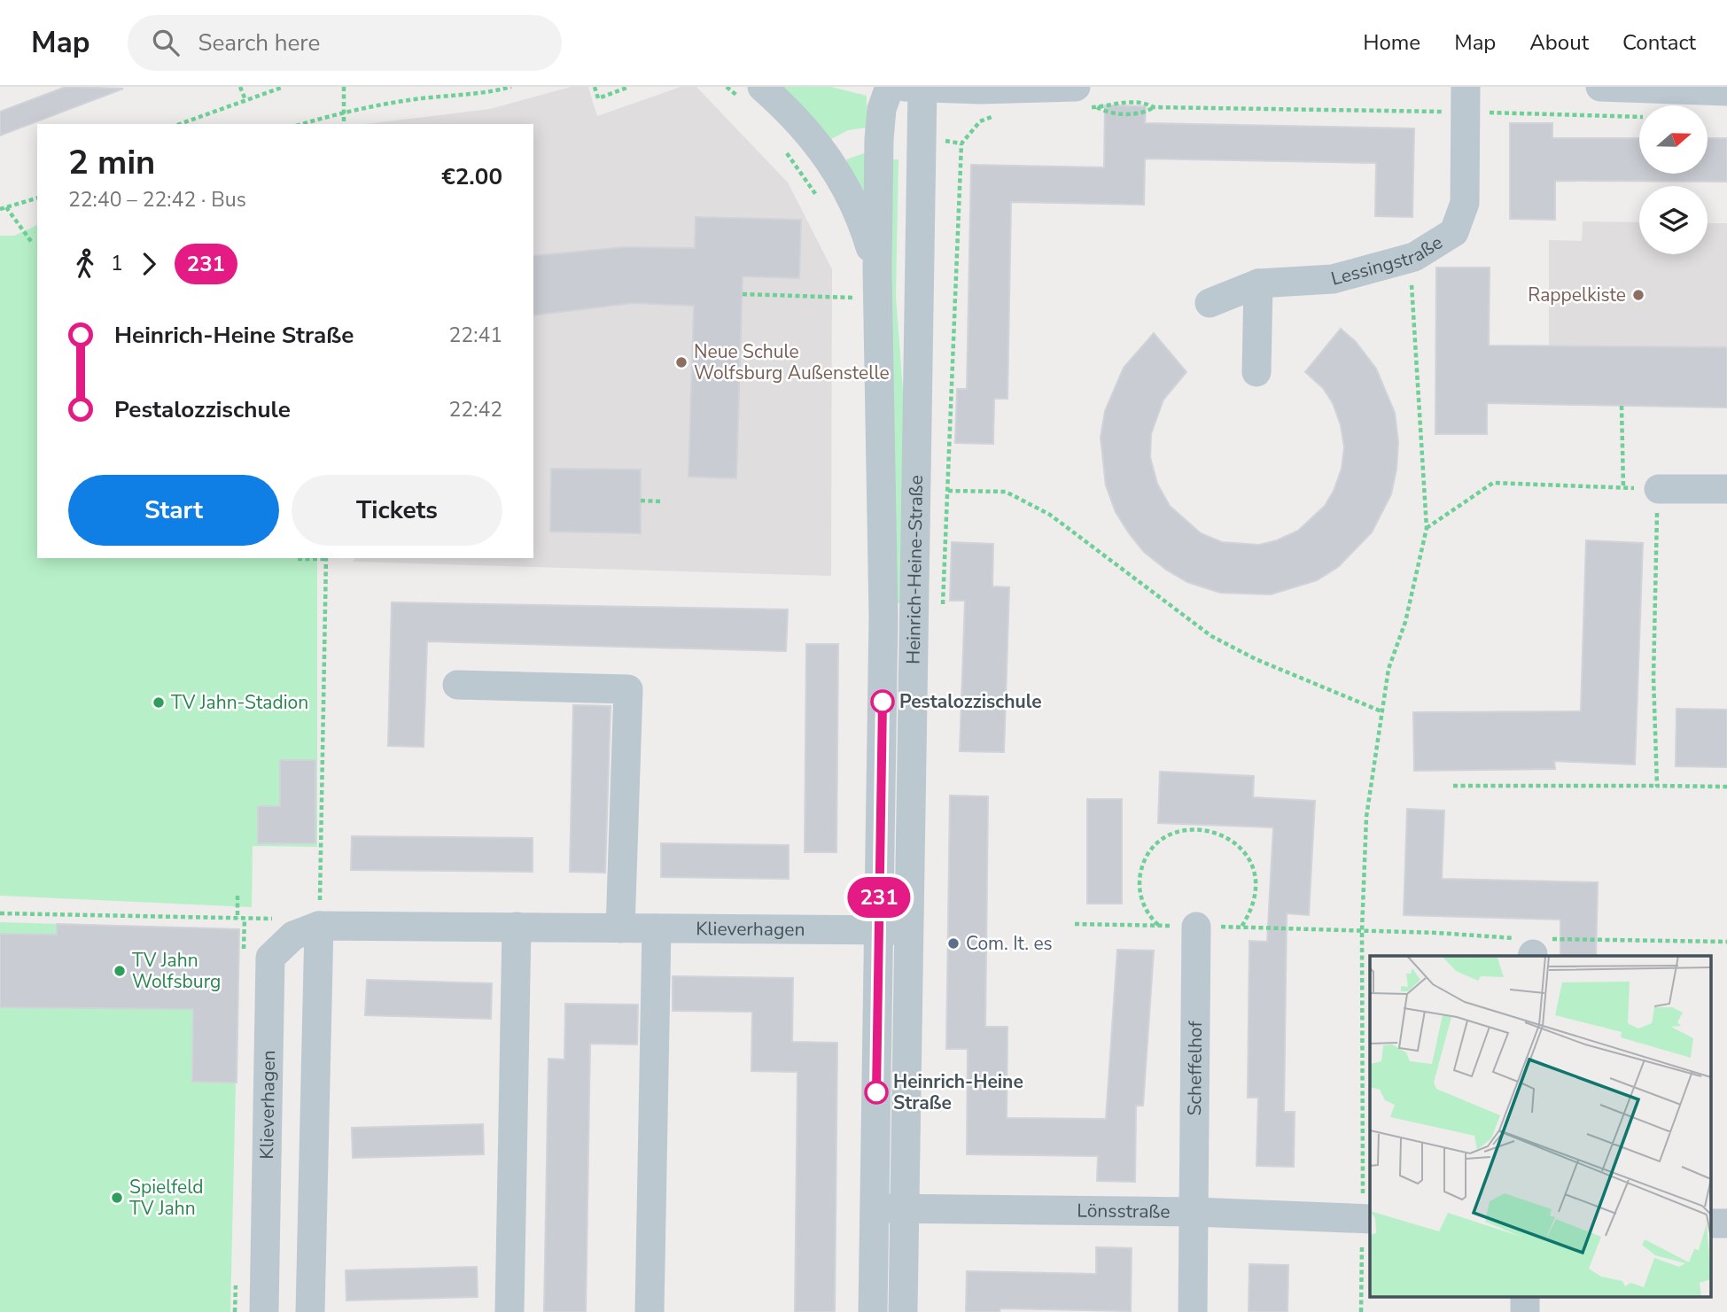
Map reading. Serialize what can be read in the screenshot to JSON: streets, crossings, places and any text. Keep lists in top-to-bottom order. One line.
{"streets":{"street":["Lessingstraße","Heinrich-Heine-Straße","Klieverhagen","Scheffelhof","Lönsstraße"]},"crossings":[["Heinrich-Heine-Straße","Klieverhagen"],["Heinrich-Heine-Straße","Lönsstraße"],["Scheffelhof","Lönsstraße"]],"places":["Rappelkiste","Neue Schule Wolfsburg Außenstelle","Pestalozzischule","TV Jahn-Stadion","Com. It. es","TV Jahn Wolfsburg","Heinrich-Heine Straße","Spielfeld TV Jahn"],"lines":["bus line 231"],"north":"right","page":{"header":"Map","search":"Search here","nav":["Home","Map","About","Contact"],"on_map":"231","heading":["2 min","22:40 – 22:42 · Bus","€2.00"],"legs":["1","231"],"list":[{"name":"Heinrich-Heine Straße","value":"22:41"},{"name":"Pestalozzischule","value":"22:42"}],"buttons":["Start","Tickets"]}}
